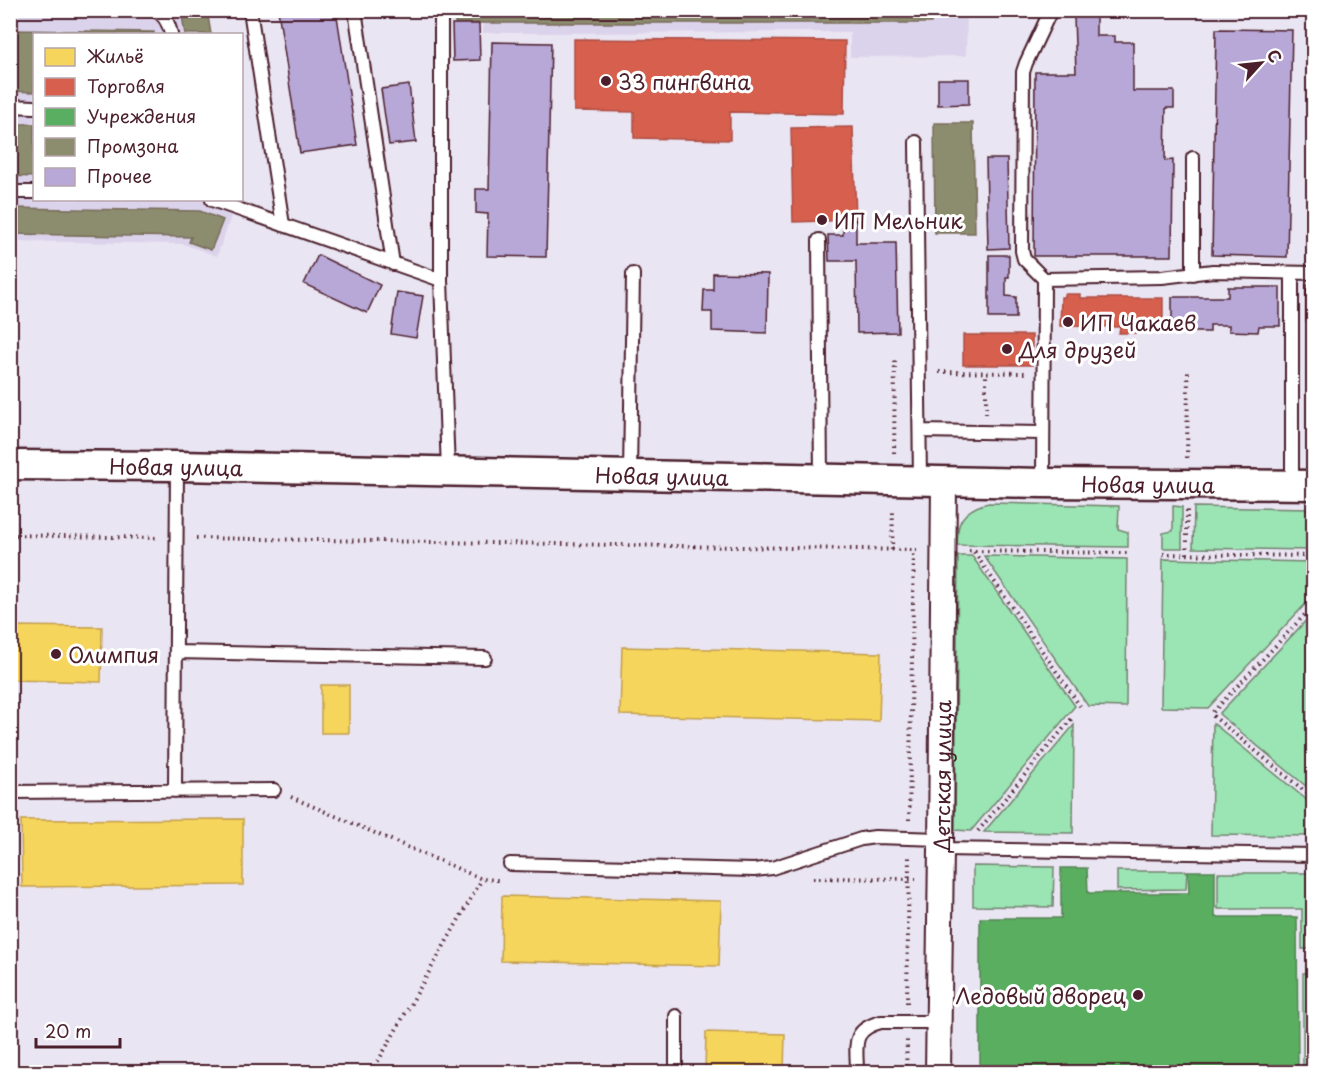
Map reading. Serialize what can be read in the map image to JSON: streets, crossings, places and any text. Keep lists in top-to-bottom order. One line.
{"streets":{"street":["Новая улица","Детская улица"]},"crossings":[["Новая улица","Детская улица"]],"places":["33 пингвина","ИП Мельник","ИП Чакаев","Для друзей","Олимпия","Ледовый дворец"],"legend":["Жильё","Торговля","Учреждения","Промзона","Прочее"],"scale_bar":"20 m","north":"top right"}
